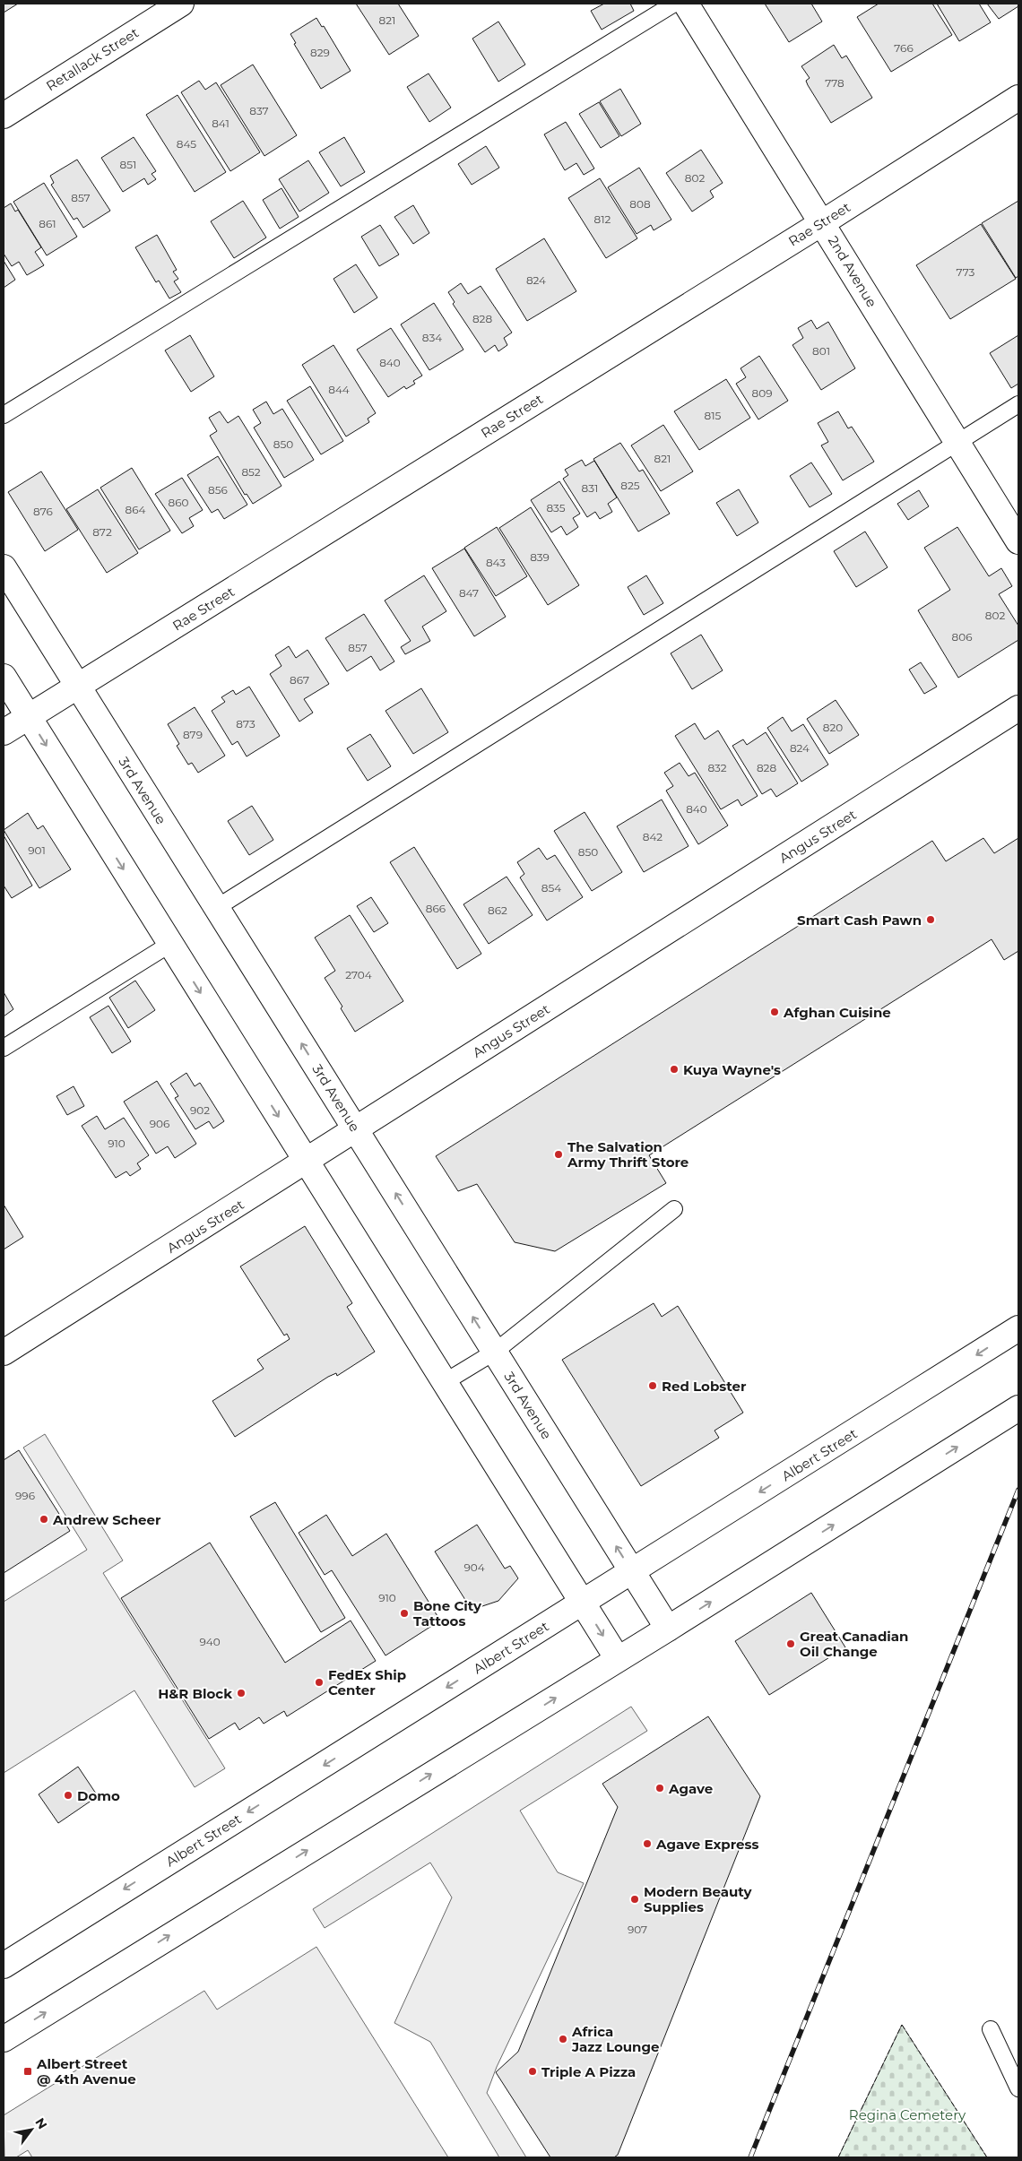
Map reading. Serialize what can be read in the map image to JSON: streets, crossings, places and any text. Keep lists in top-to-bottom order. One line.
{"streets":{"street":["Retallack Street","Rae Street","2nd Avenue","3rd Avenue","Angus Street","Albert Street"]},"crossings":[["Rae Street","2nd Avenue"],["Rae Street","3rd Avenue"],["3rd Avenue","Angus Street"],["3rd Avenue","Albert Street"]],"parks":["Regina Cemetery"],"places":{"other":["Smart Cash Pawn","Afghan Cuisine","Kuya Wayne's","The Salvation Army Thrift Store","Red Lobster","Andrew Scheer","Bone City Tattoos","Great Canadian Oil Change","FedEx Ship Center","H&R Block","Agave","Domo","Agave Express","Modern Beauty Supplies","Africa Jazz Lounge","Triple A Pizza"],"transit":["Albert Street @ 4th Avenue"]},"house_numbers":["821","766","829","778","837","841","845","851","802","857","808","812","861","773","824","828","834","801","840","844","809","815","850","821","852","825","831","856","860","835","864","876","872","839","843","847","802","806","857","867","873","820","879","824","832","828","840","842","901","850","854","866","862","2704","902","906","910","996","904","910","940","907"],"north":"top right"}
